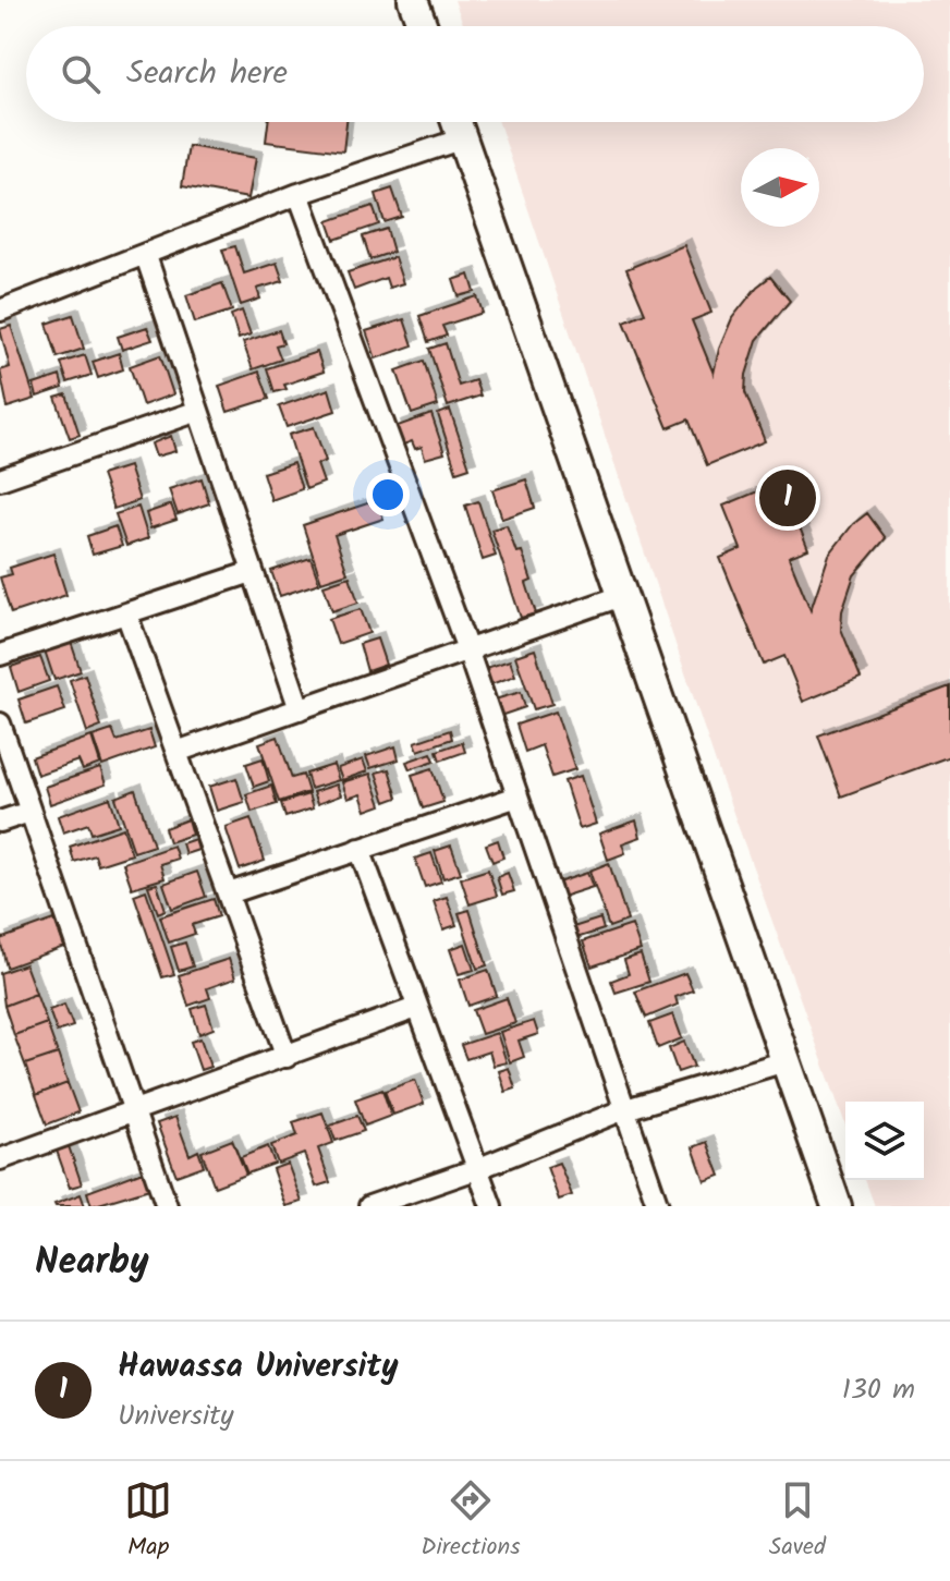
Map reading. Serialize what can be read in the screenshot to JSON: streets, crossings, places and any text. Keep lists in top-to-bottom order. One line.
{"north":"right","page":{"search":"Search here","pins":"1","heading":"Nearby","list":[{"mark":"1","name":"Hawassa University","note":"University","value":"130 m"}],"nav":["Map","Directions","Saved"]}}
